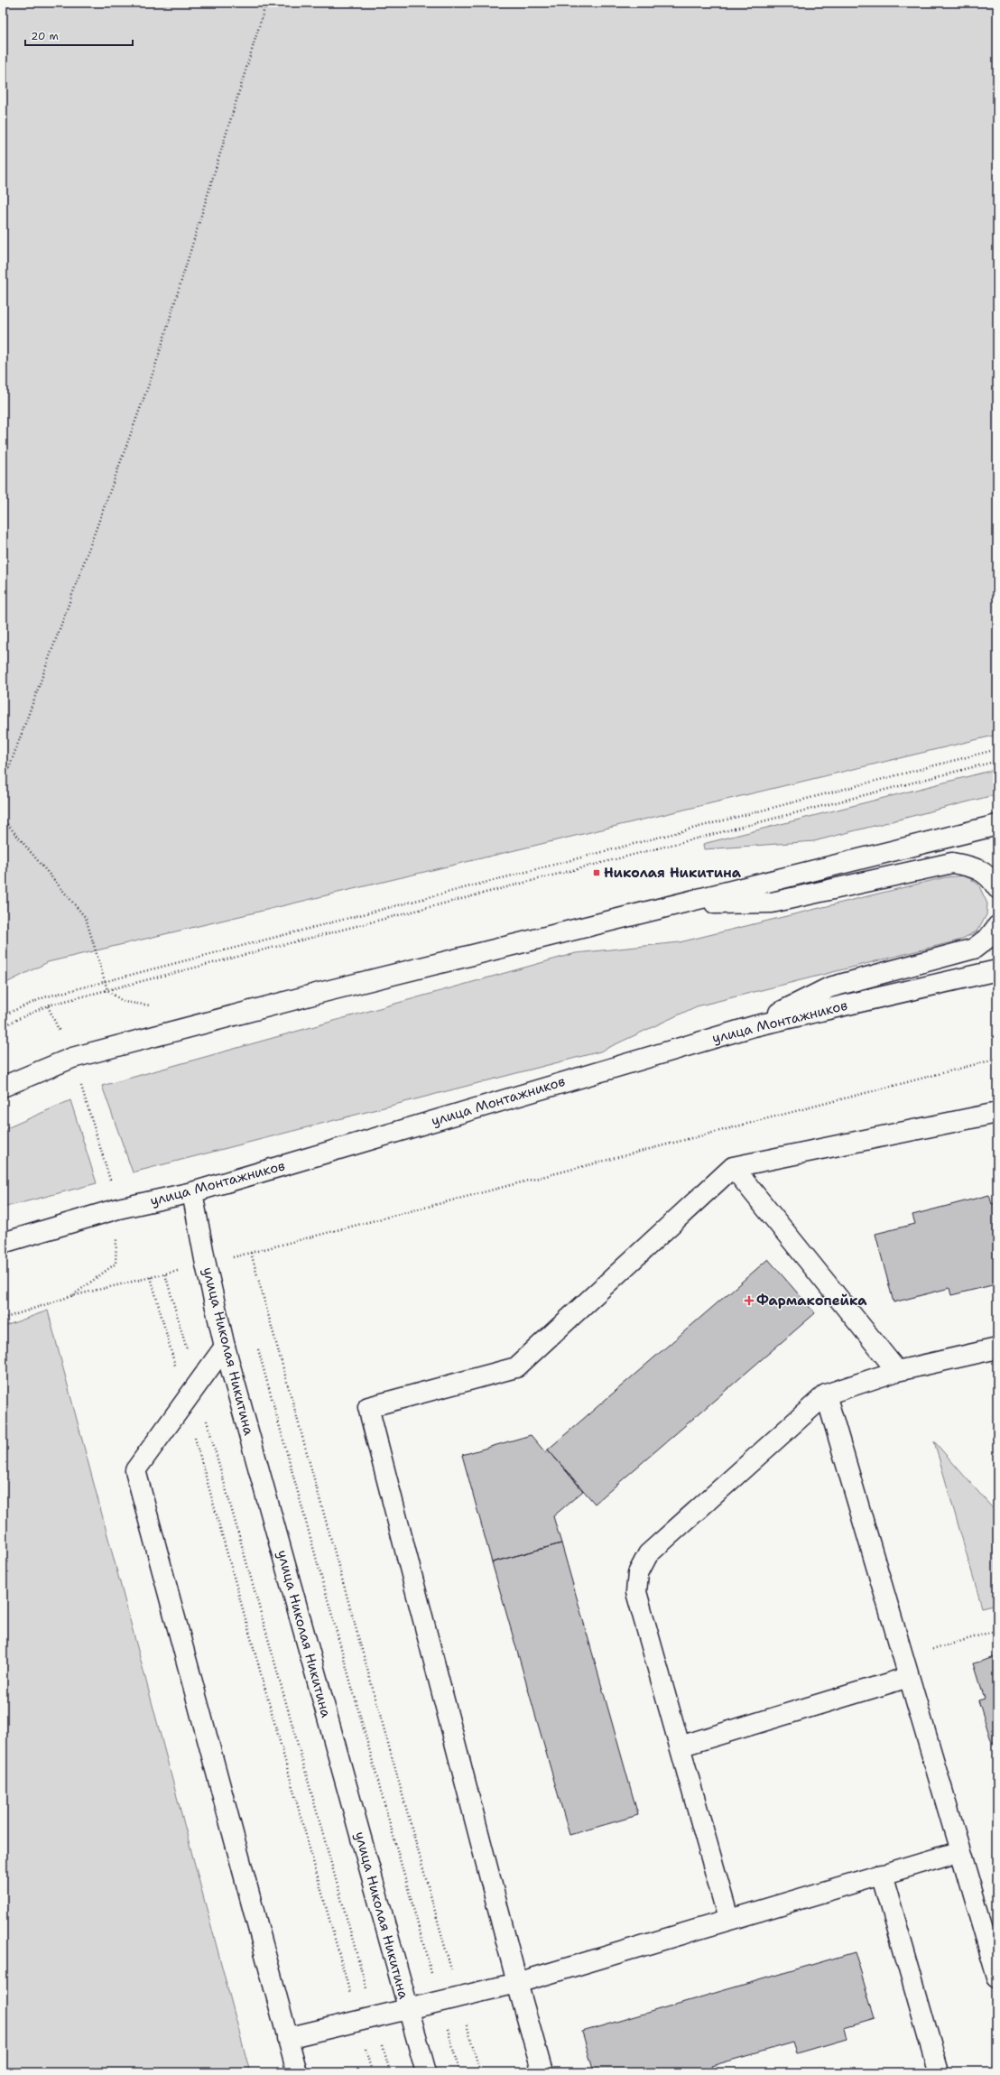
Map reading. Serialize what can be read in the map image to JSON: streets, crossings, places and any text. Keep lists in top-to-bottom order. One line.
{"streets":{"street":["улица Монтажников","улица Николая Никитина"]},"crossings":[["улица Монтажников","улица Николая Никитина"]],"places":{"transit":["Николая Никитина"],"health":["Фармакопейка"]},"scale_bar":"20 m"}
